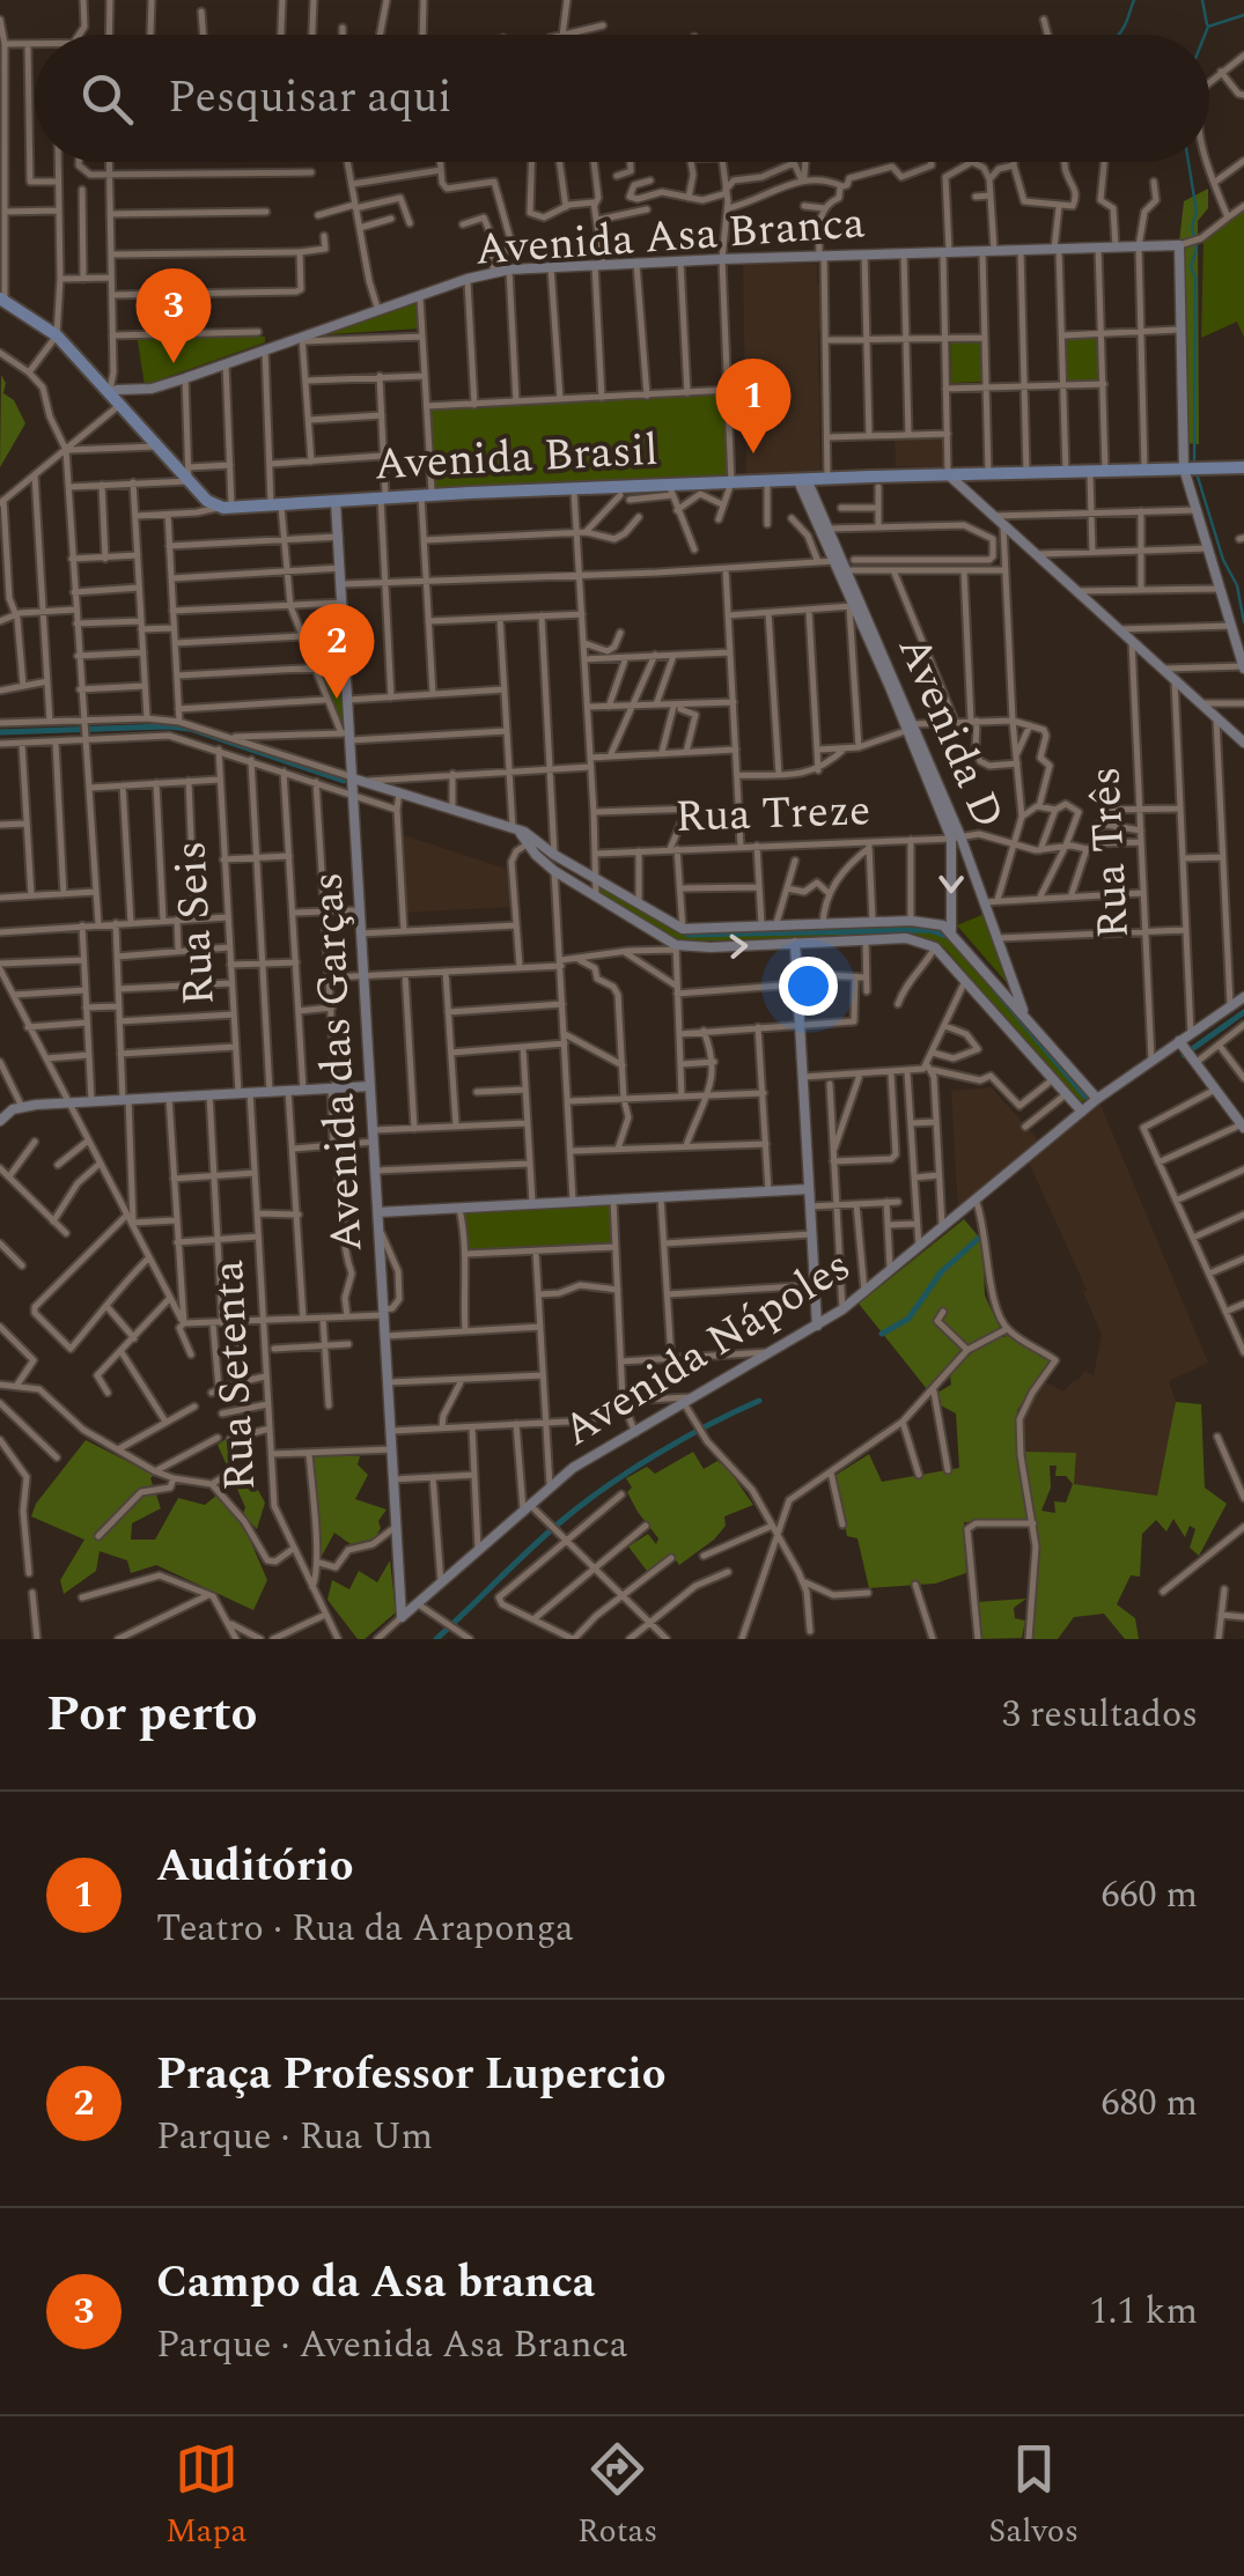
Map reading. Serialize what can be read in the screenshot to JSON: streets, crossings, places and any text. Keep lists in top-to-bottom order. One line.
{"streets":{"main road":["Avenida Brasil"],"street":["Avenida Asa Branca","Avenida D","Rua Treze","Rua Três","Rua Seis","Avenida das Garças","Avenida Nápoles","Rua Setenta"]},"crossings":[["Avenida Brasil","Avenida D"],["Avenida Brasil","Avenida das Garças"],["Avenida D","Rua Treze"],["Rua Treze","Rua Três"],["Rua Três","Avenida Nápoles"],["Rua Seis","Rua Setenta"],["Avenida das Garças","Avenida Nápoles"]],"page":{"search":"Pesquisar aqui","pins":["3","1","2"],"heading":["Por perto","3 resultados"],"list":[{"mark":"1","name":"Auditório","note":"Teatro · Rua da Araponga","value":"660 m"},{"mark":"2","name":"Praça Professor Lupercio","note":"Parque · Rua Um","value":"680 m"},{"mark":"3","name":"Campo da Asa branca","note":"Parque · Avenida Asa Branca","value":"1.1 km"}],"nav":["Mapa","Rotas","Salvos"]}}
